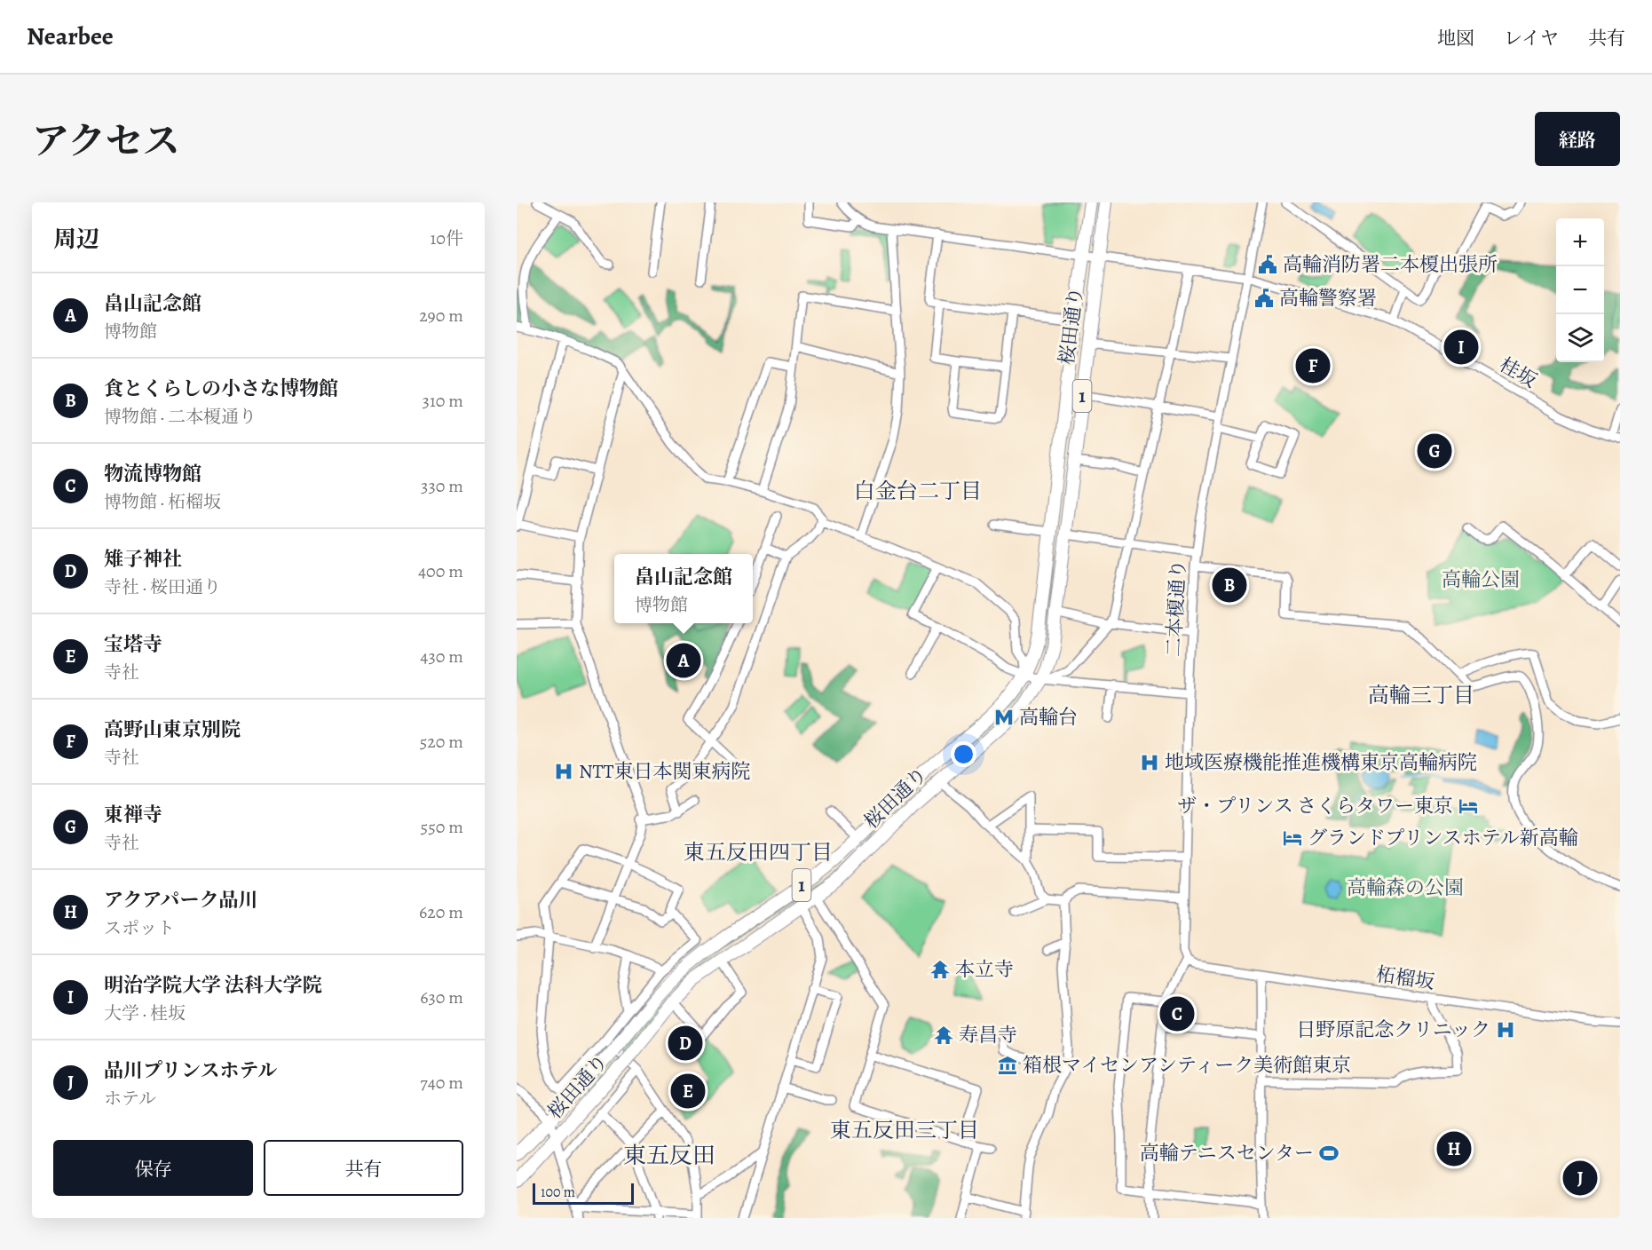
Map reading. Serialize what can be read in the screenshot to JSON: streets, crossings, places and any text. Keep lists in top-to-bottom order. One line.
{"streets":{"highway":["桜田通り","1"],"street":["桂坂","二本榎通り","柘榴坂"]},"crossings":[["桂坂","二本榎通り"],["二本榎通り","柘榴坂"]],"districts":["白金台二丁目","高輪三丁目","東五反田四丁目","東五反田三丁目","東五反田"],"parks":["高輪公園","高輪森の公園"],"places":{"public building":["高輪消防署二本榎出張所","高輪警察署"],"metro station":["高輪台"],"hospital":["地域医療機能推進機構東京高輪病院","NTT東日本関東病院","日野原記念クリニック"],"hotel":["ザ・プリンス さくらタワー東京","グランドプリンスホテル新高輪"],"temple":["本立寺","寿昌寺"],"museum":["箱根マイセンアンティーク美術館東京"],"sports":["高輪テニスセンター"]},"scale_bar":"100 m","page":{"header":"Nearbee","nav":["地図","レイヤ","共有"],"title":"アクセス","buttons":["経路",["保存","共有"]],"heading":["周辺","10件"],"map_buttons":["+","−"],"list":[{"mark":"A","name":"畠山記念館","note":"博物館","value":"290 m"},{"mark":"B","name":"食とくらしの小さな博物館","note":"博物館 · 二本榎通り","value":"310 m"},{"mark":"C","name":"物流博物館","note":"博物館 · 柘榴坂","value":"330 m"},{"mark":"D","name":"雉子神社","note":"寺社 · 桜田通り","value":"400 m"},{"mark":"E","name":"宝塔寺","note":"寺社","value":"430 m"},{"mark":"F","name":"高野山東京別院","note":"寺社","value":"520 m"},{"mark":"G","name":"東禅寺","note":"寺社","value":"550 m"},{"mark":"H","name":"アクアパーク品川","note":"スポット","value":"620 m"},{"mark":"I","name":"明治学院大学 法科大学院","note":"大学 · 桂坂","value":"630 m"},{"mark":"J","name":"品川プリンスホテル","note":"ホテル","value":"740 m"}],"pins":["I","F","G","B","A","C","D","E","H","J"],"popup":["畠山記念館","博物館"],"scale":"100 m"}}
